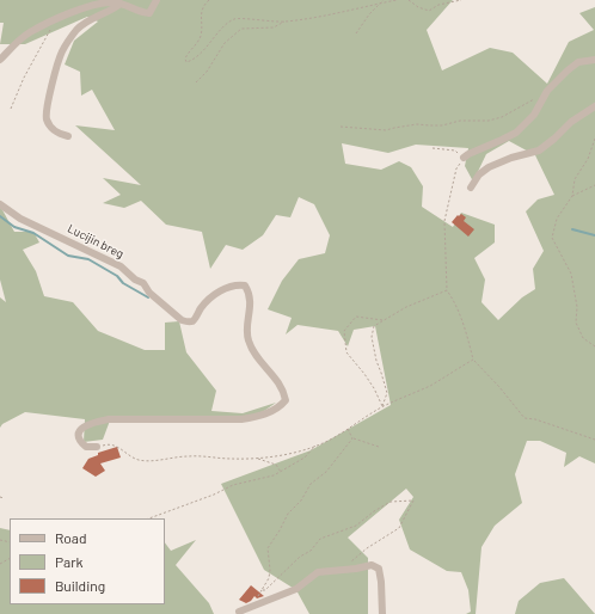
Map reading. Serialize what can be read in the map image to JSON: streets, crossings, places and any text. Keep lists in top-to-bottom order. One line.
{"streets":{"street":["Lucijin breg"]},"legend":["Road","Park","Building"]}
